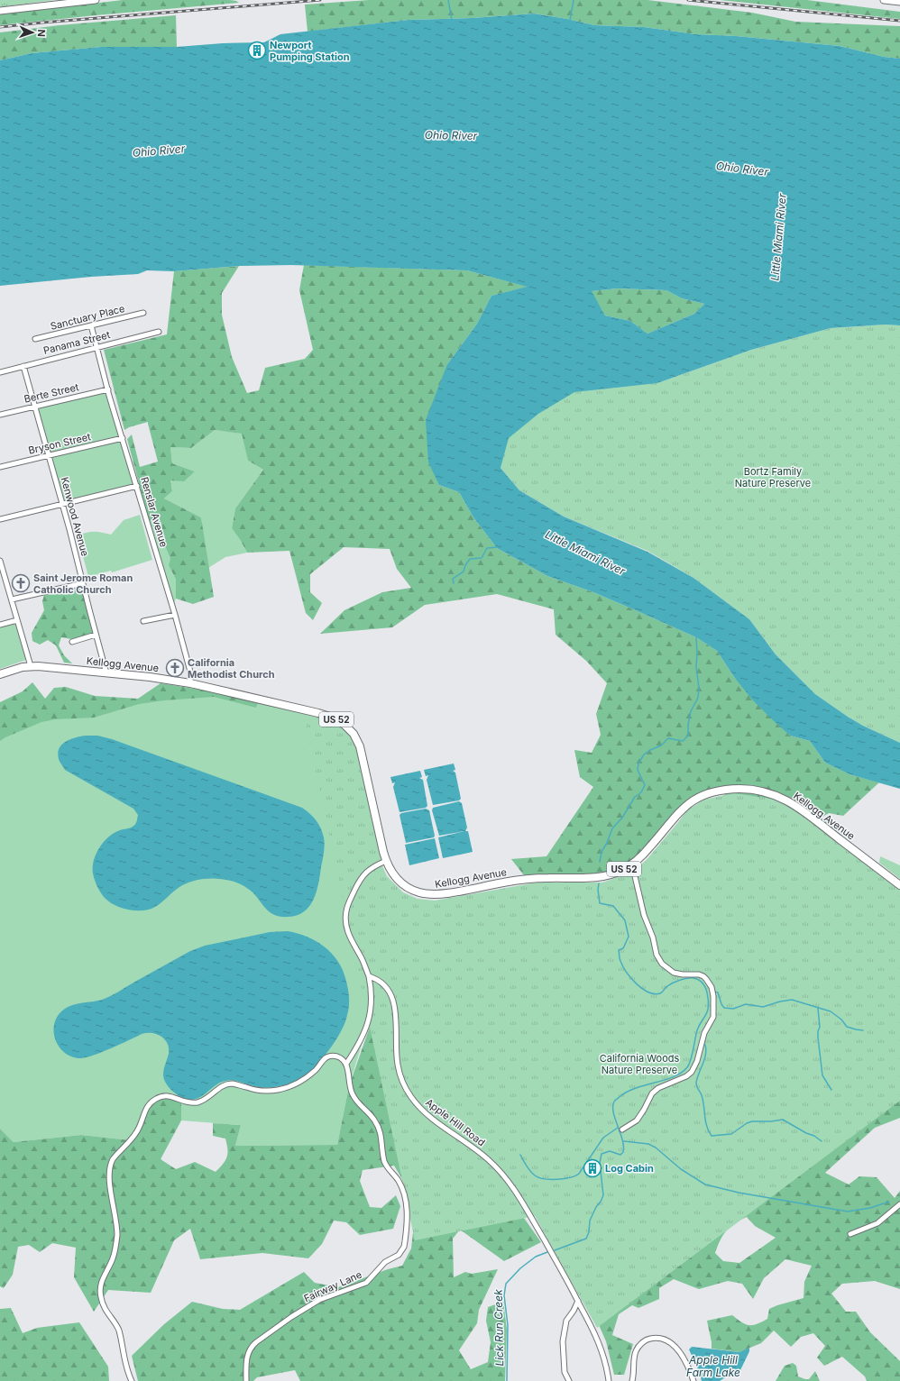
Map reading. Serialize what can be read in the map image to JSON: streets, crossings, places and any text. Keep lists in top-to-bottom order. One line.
{"streets":{"main road":["Kellogg Avenue","US 52"],"street":["Sanctuary Place","Panama Street","Berte Street","Bryson Street","Renslar Avenue","Kenwood Avenue","Apple Hill Road","Fairway Lane"]},"crossings":[["Sanctuary Place","Renslar Avenue"],["Panama Street","Renslar Avenue"],["Panama Street","Kenwood Avenue"],["Berte Street","Renslar Avenue"],["Berte Street","Kenwood Avenue"],["Bryson Street","Renslar Avenue"],["Bryson Street","Kenwood Avenue"],["Renslar Avenue","Kellogg Avenue"],["Kenwood Avenue","Kellogg Avenue"]],"water":["Ohio River","Little Miami River","Lick Run Creek","Apple Hill Farm Lake"],"parks":["Bortz Family Nature Preserve","California Woods Nature Preserve"],"places":{"building":["Newport Pumping Station","Log Cabin"],"church":["Saint Jerome Roman Catholic Church","California Methodist Church"]},"north":"right"}
